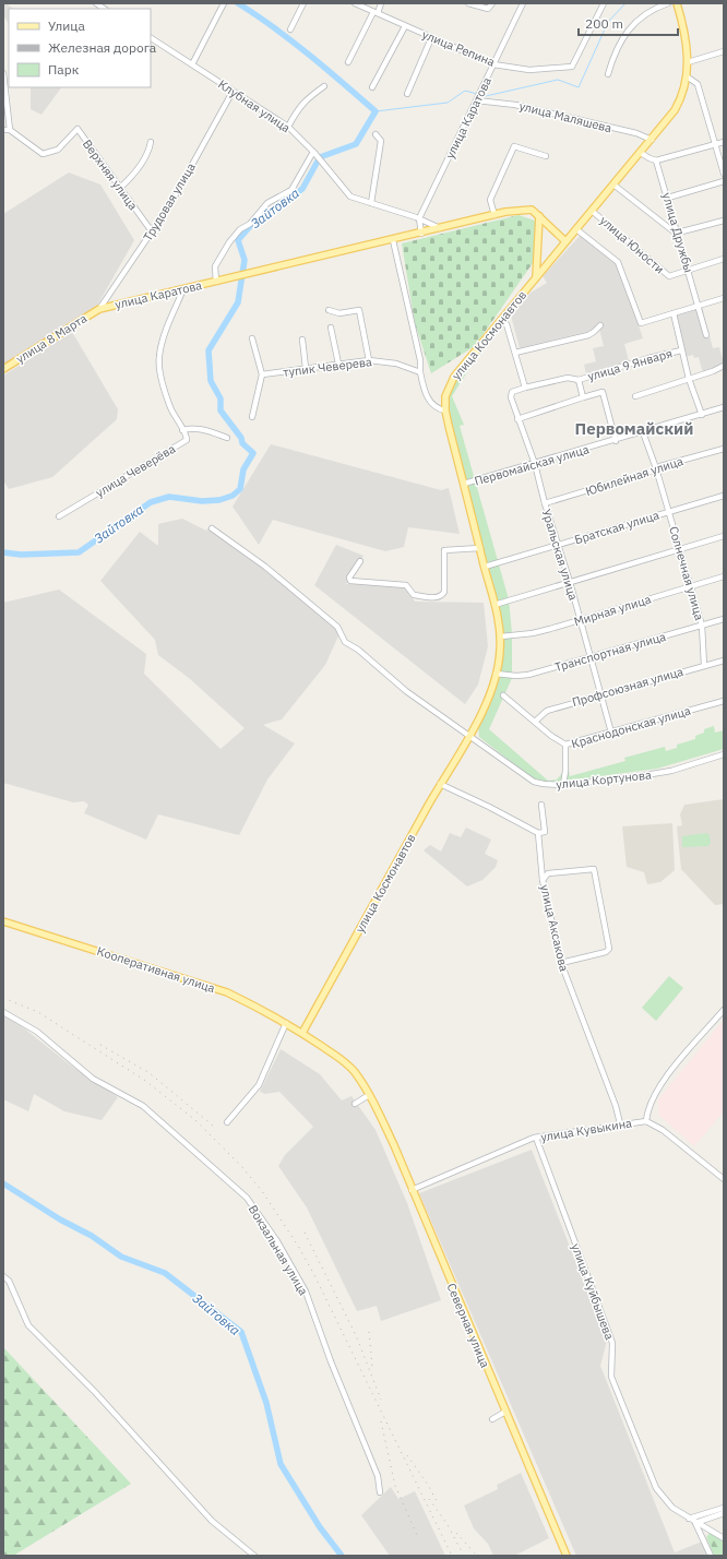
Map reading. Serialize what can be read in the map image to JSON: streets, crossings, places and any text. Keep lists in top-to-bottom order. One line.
{"streets":{"main road":["улица Каратова","улица Космонавтов","улица 8 Марта","Кооперативная улица","Северная улица"],"street":["улица Репина","Клубная улица","улица Маляшева","Верхняя улица","Трудовая улица","улица Дружбы","улица Юности","улица 9 Января","тупик Чеверева","Первомайская улица","улица Чеверёва","Юбилейная улица","Братская улица","Уральская улица","Солнечная улица","Мирная улица","Транспортная улица","Профсоюзная улица","Краснодонская улица","улица Кортунова","улица Аксакова","улица Кувыкина","Вокзальная улица","улица Куйбышева"]},"crossings":[["улица Репина","улица Каратова"],["Клубная улица","улица Каратова"],["Клубная улица","Трудовая улица"],["улица Маляшева","улица Каратова"],["улица Маляшева","улица Космонавтов"],["улица Каратова","Трудовая улица"],["улица Каратова","улица Космонавтов"],["улица Каратова","улица 8 Марта"],["улица Каратова","улица Чеверёва"],["Верхняя улица","Трудовая улица"],["Трудовая улица","улица 8 Марта"],["улица Дружбы","улица Юности"],["улица Юности","улица Космонавтов"],["улица Космонавтов","Первомайская улица"],["улица Космонавтов","Братская улица"],["улица Космонавтов","Мирная улица"],["улица Космонавтов","Транспортная улица"],["улица Космонавтов","улица Кортунова"],["улица Космонавтов","Кооперативная улица"],["улица Космонавтов","Северная улица"],["улица 9 Января","Первомайская улица"],["улица 9 Января","Уральская улица"],["Первомайская улица","Уральская улица"],["Первомайская улица","Солнечная улица"],["Юбилейная улица","Уральская улица"],["Юбилейная улица","Солнечная улица"],["Братская улица","Уральская улица"],["Братская улица","Солнечная улица"],["Уральская улица","Мирная улица"],["Уральская улица","Транспортная улица"],["Уральская улица","Профсоюзная улица"],["Уральская улица","Краснодонская улица"],["Солнечная улица","Мирная улица"],["Солнечная улица","Транспортная улица"],["Солнечная улица","Профсоюзная улица"],["Профсоюзная улица","Краснодонская улица"],["улица Аксакова","улица Кувыкина"],["Кооперативная улица","Северная улица"],["улица Кувыкина","улица Куйбышева"],["улица Кувыкина","Северная улица"]],"districts":["Первомайский"],"water":["Зайтовка"],"legend":["Улица","Железная дорога","Парк"],"scale_bar":"200 m"}
